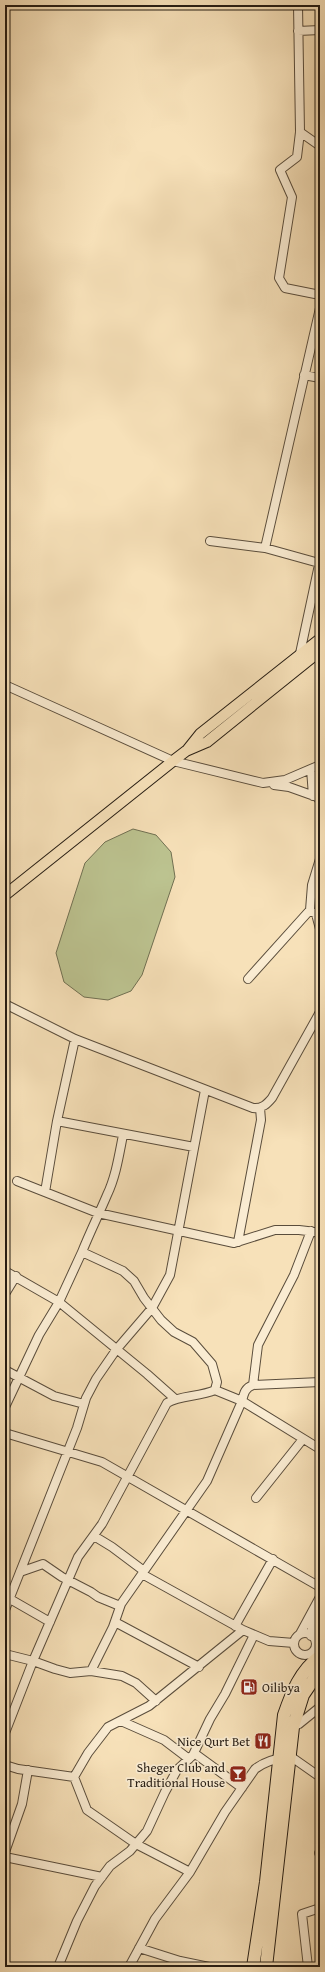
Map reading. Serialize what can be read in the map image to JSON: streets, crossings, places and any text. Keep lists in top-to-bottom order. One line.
{"places":{"fuel station":["Oilibya"],"restaurant":["Nice Qurt Bet"],"bar":["Sheger Club and Traditional House"]}}
